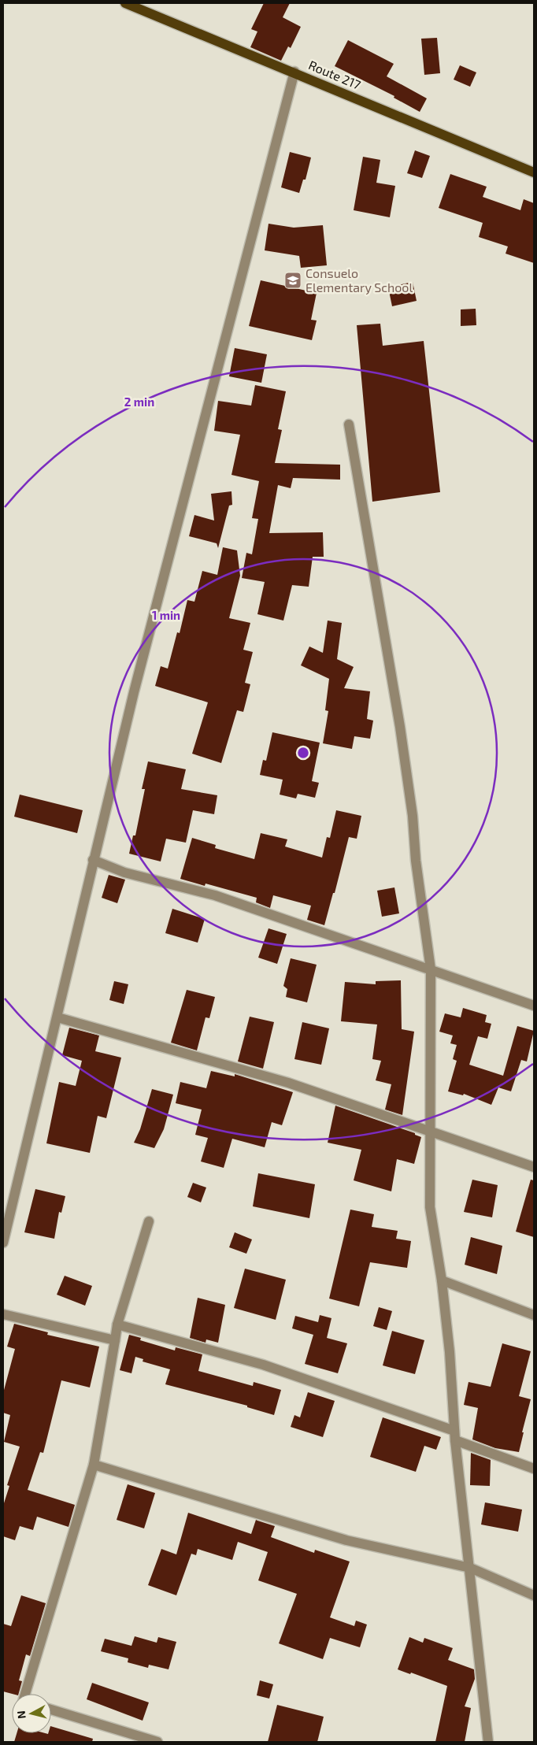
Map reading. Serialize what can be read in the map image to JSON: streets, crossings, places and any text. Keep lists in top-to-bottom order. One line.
{"streets":{"main road":["Route 217"]},"places":{"school or university":["Consuelo Elementary School"]},"north":"left","rings":["2 min","1 min"]}
